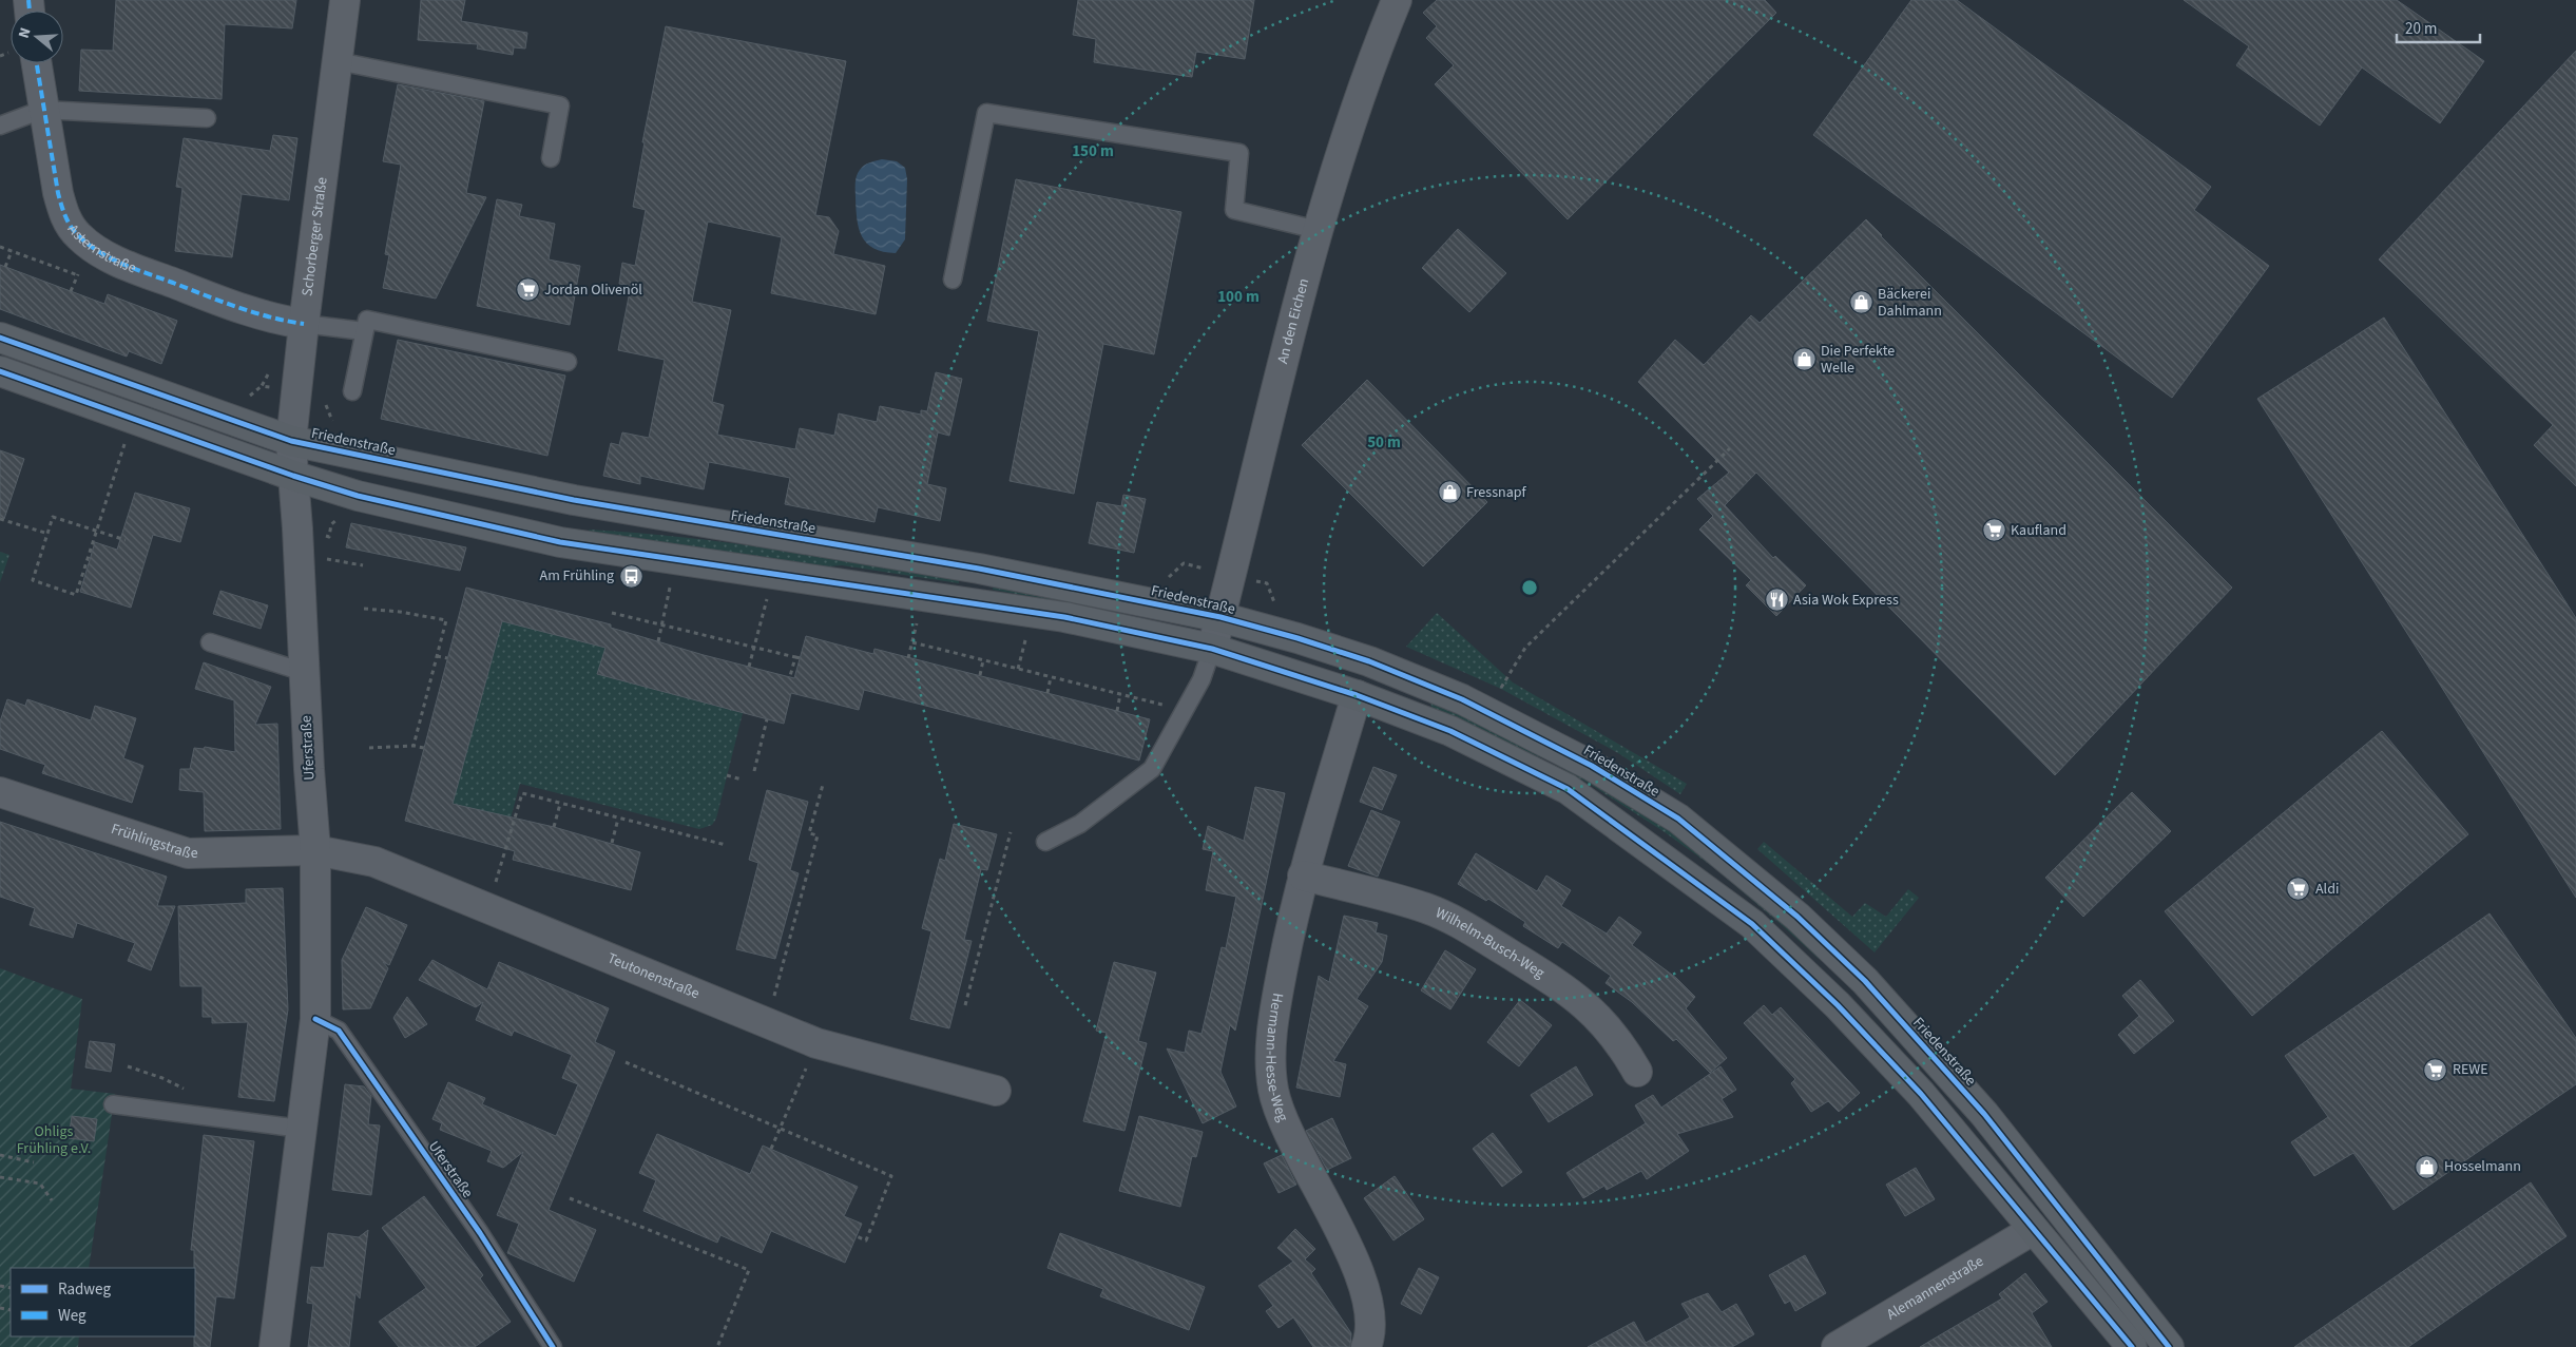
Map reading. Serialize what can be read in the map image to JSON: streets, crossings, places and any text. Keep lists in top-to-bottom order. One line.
{"streets":{"main road":["Friedenstraße"],"street":["Schorberger Straße","Asternstraße","An den Eichen","Uferstraße","Frühlingstraße","Wilhelm-Busch-Weg","Teutonenstraße","Hermann-Hesse-Weg","Alemannenstraße"]},"crossings":[["Schorberger Straße","Asternstraße"],["Schorberger Straße","Friedenstraße"],["Schorberger Straße","Uferstraße"],["An den Eichen","Friedenstraße"],["Uferstraße","Frühlingstraße"],["Uferstraße","Teutonenstraße"],["Frühlingstraße","Teutonenstraße"],["Wilhelm-Busch-Weg","Hermann-Hesse-Weg"]],"parks":["Ohligs Frühling e.V."],"places":{"supermarket":["Jordan Olivenöl","Kaufland","Aldi","REWE"],"shop":["Bäckerei Dahlmann","Die Perfekte Welle","Fressnapf","Hosselmann"],"bus stop":["Am Frühling"],"restaurant":["Asia Wok Express"]},"legend":["Radweg","Weg"],"scale_bar":"20 m","north":"left","rings":["150 m","100 m","50 m"]}
